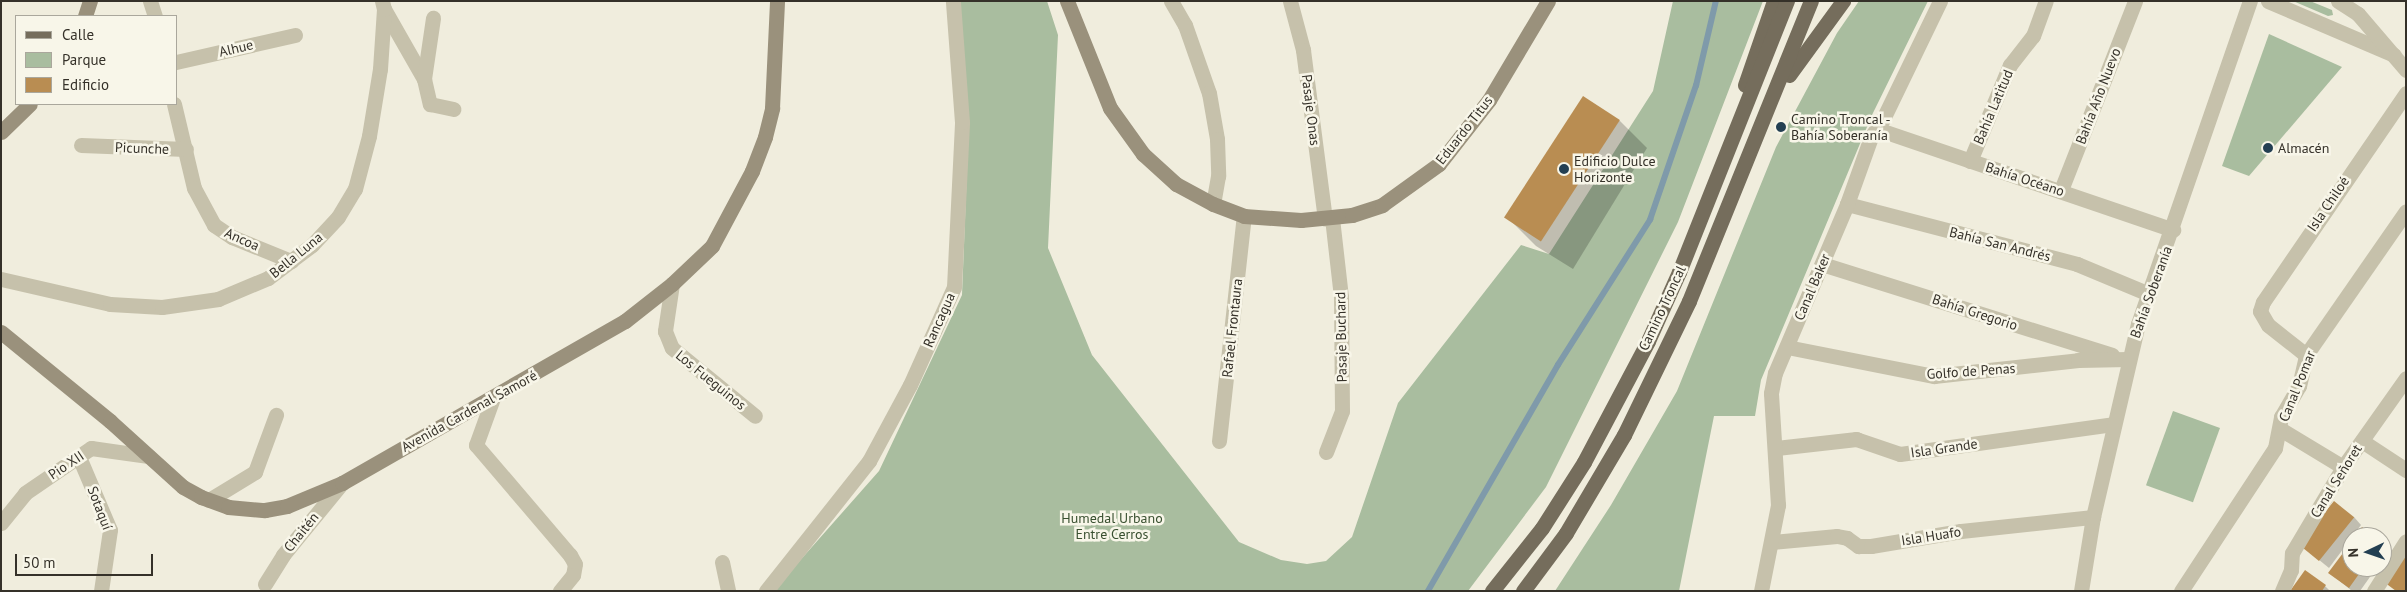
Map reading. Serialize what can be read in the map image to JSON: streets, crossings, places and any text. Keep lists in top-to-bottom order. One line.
{"streets":{"main road":["Camino Troncal"],"street":["Alhue","Bahía Año Nuevo","Bahía Latitud","Pasaje Onas","Eduardo Titus","Picunche","Bahía Océano","Isla Chiloé","Ancoa","Bahía San Andrés","Bella Luna","Canal Baker","Bahía Soberanía","Bahía Gregorio","Rancagua","Rafael Frontaura","Pasaje Buchard","Golfo de Penas","Los Fueguinos","Canal Pomar","Avenida Cardenal Samoré","Isla Grande","Pio XII","Canal Señoret","Sotaquí","Chaitén","Isla Huafo"]},"crossings":[["Bahía Año Nuevo","Bahía Océano"],["Bahía Latitud","Bahía Océano"],["Pasaje Onas","Eduardo Titus"],["Pasaje Onas","Pasaje Buchard"],["Eduardo Titus","Rafael Frontaura"],["Eduardo Titus","Pasaje Buchard"],["Picunche","Ancoa"],["Bahía Océano","Canal Baker"],["Bahía Océano","Bahía Soberanía"],["Isla Chiloé","Canal Pomar"],["Ancoa","Bella Luna"],["Bahía San Andrés","Canal Baker"],["Bahía San Andrés","Bahía Soberanía"],["Canal Baker","Bahía Gregorio"],["Canal Baker","Golfo de Penas"],["Canal Baker","Isla Grande"],["Canal Baker","Isla Huafo"],["Bahía Soberanía","Bahía Gregorio"],["Bahía Soberanía","Golfo de Penas"],["Bahía Soberanía","Isla Grande"],["Bahía Soberanía","Isla Huafo"],["Bahía Gregorio","Golfo de Penas"],["Los Fueguinos","Avenida Cardenal Samoré"],["Avenida Cardenal Samoré","Pio XII"],["Avenida Cardenal Samoré","Chaitén"],["Pio XII","Sotaquí"]],"parks":["Humedal Urbano Entre Cerros"],"places":["Camino Troncal - Bahía Soberanía","Almacén","Edificio Dulce Horizonte"],"legend":["Calle","Parque","Edificio"],"scale_bar":"50 m","north":"left"}
